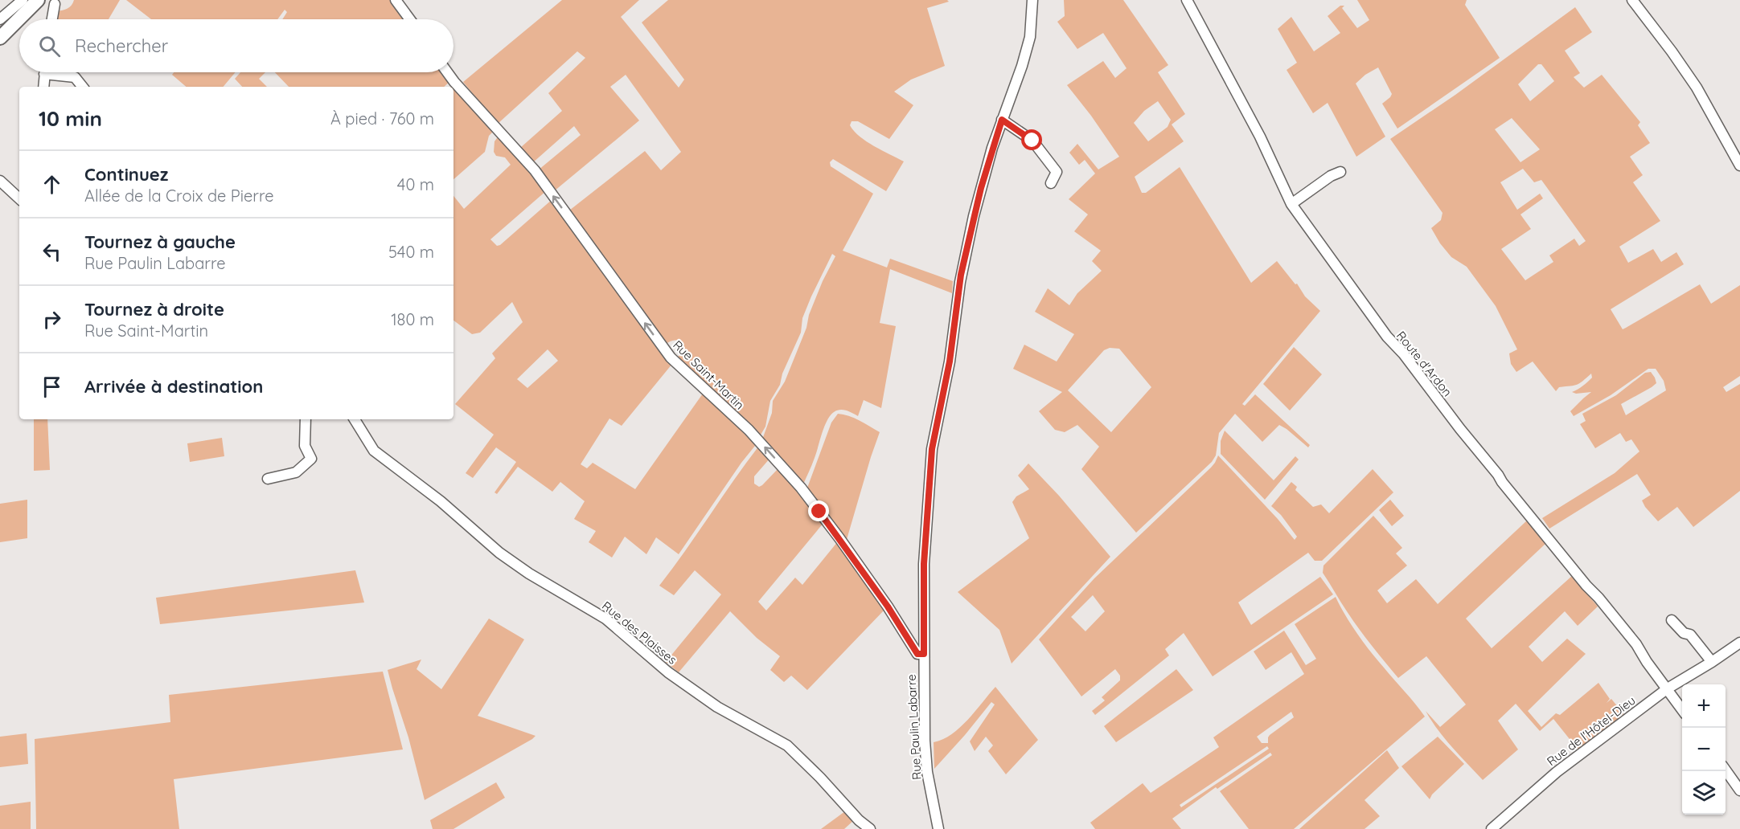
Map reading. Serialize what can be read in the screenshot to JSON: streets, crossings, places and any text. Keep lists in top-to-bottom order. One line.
{"streets":{"street":["Route d'Ardon","Rue Saint-Martin","Rue des Plaisses","Rue Paulin Labarre","Rue de l'Hôtel-Dieu"]},"crossings":[["Route d'Ardon","Rue de l'Hôtel-Dieu"],["Rue Saint-Martin","Rue Paulin Labarre"]],"one_way":["Rue Saint-Martin"],"page":{"search":"Rechercher","heading":["10 min","À pied · 760 m"],"list":[["Continuez","Allée de la Croix de Pierre","40 m"],["Tournez à gauche","Rue Paulin Labarre","540 m"],["Tournez à droite","Rue Saint-Martin","180 m"],"Arrivée à destination"],"map_buttons":["+","−"]}}
